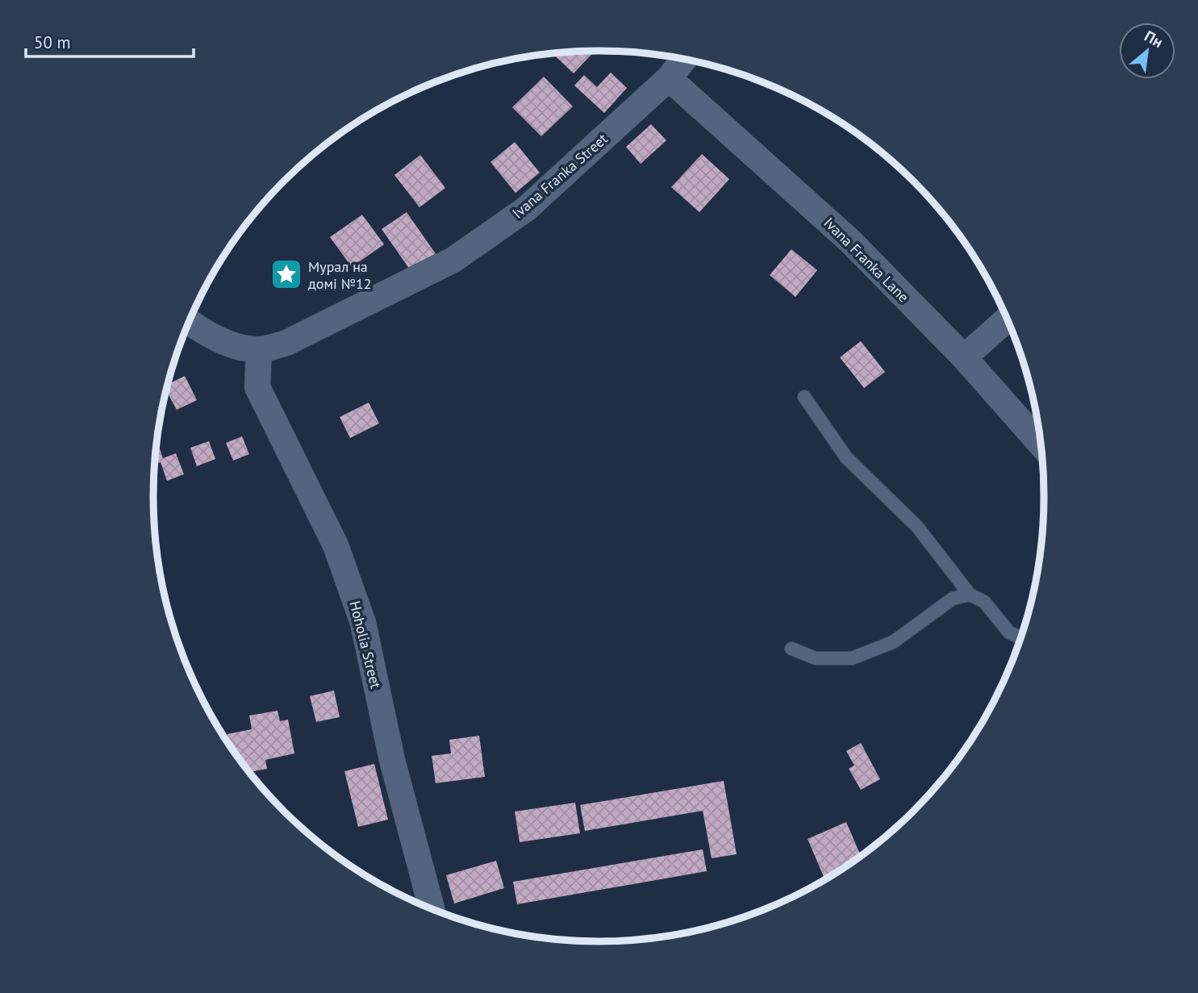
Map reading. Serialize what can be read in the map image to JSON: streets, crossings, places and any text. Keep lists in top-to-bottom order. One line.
{"streets":{"street":["Ivana Franka Street","Ivana Franka Lane","Hoholia Street"]},"crossings":[["Ivana Franka Street","Ivana Franka Lane"],["Ivana Franka Street","Hoholia Street"]],"places":{"place":["Мурал на домі №12"]},"scale_bar":"50 m","north":"top right"}
